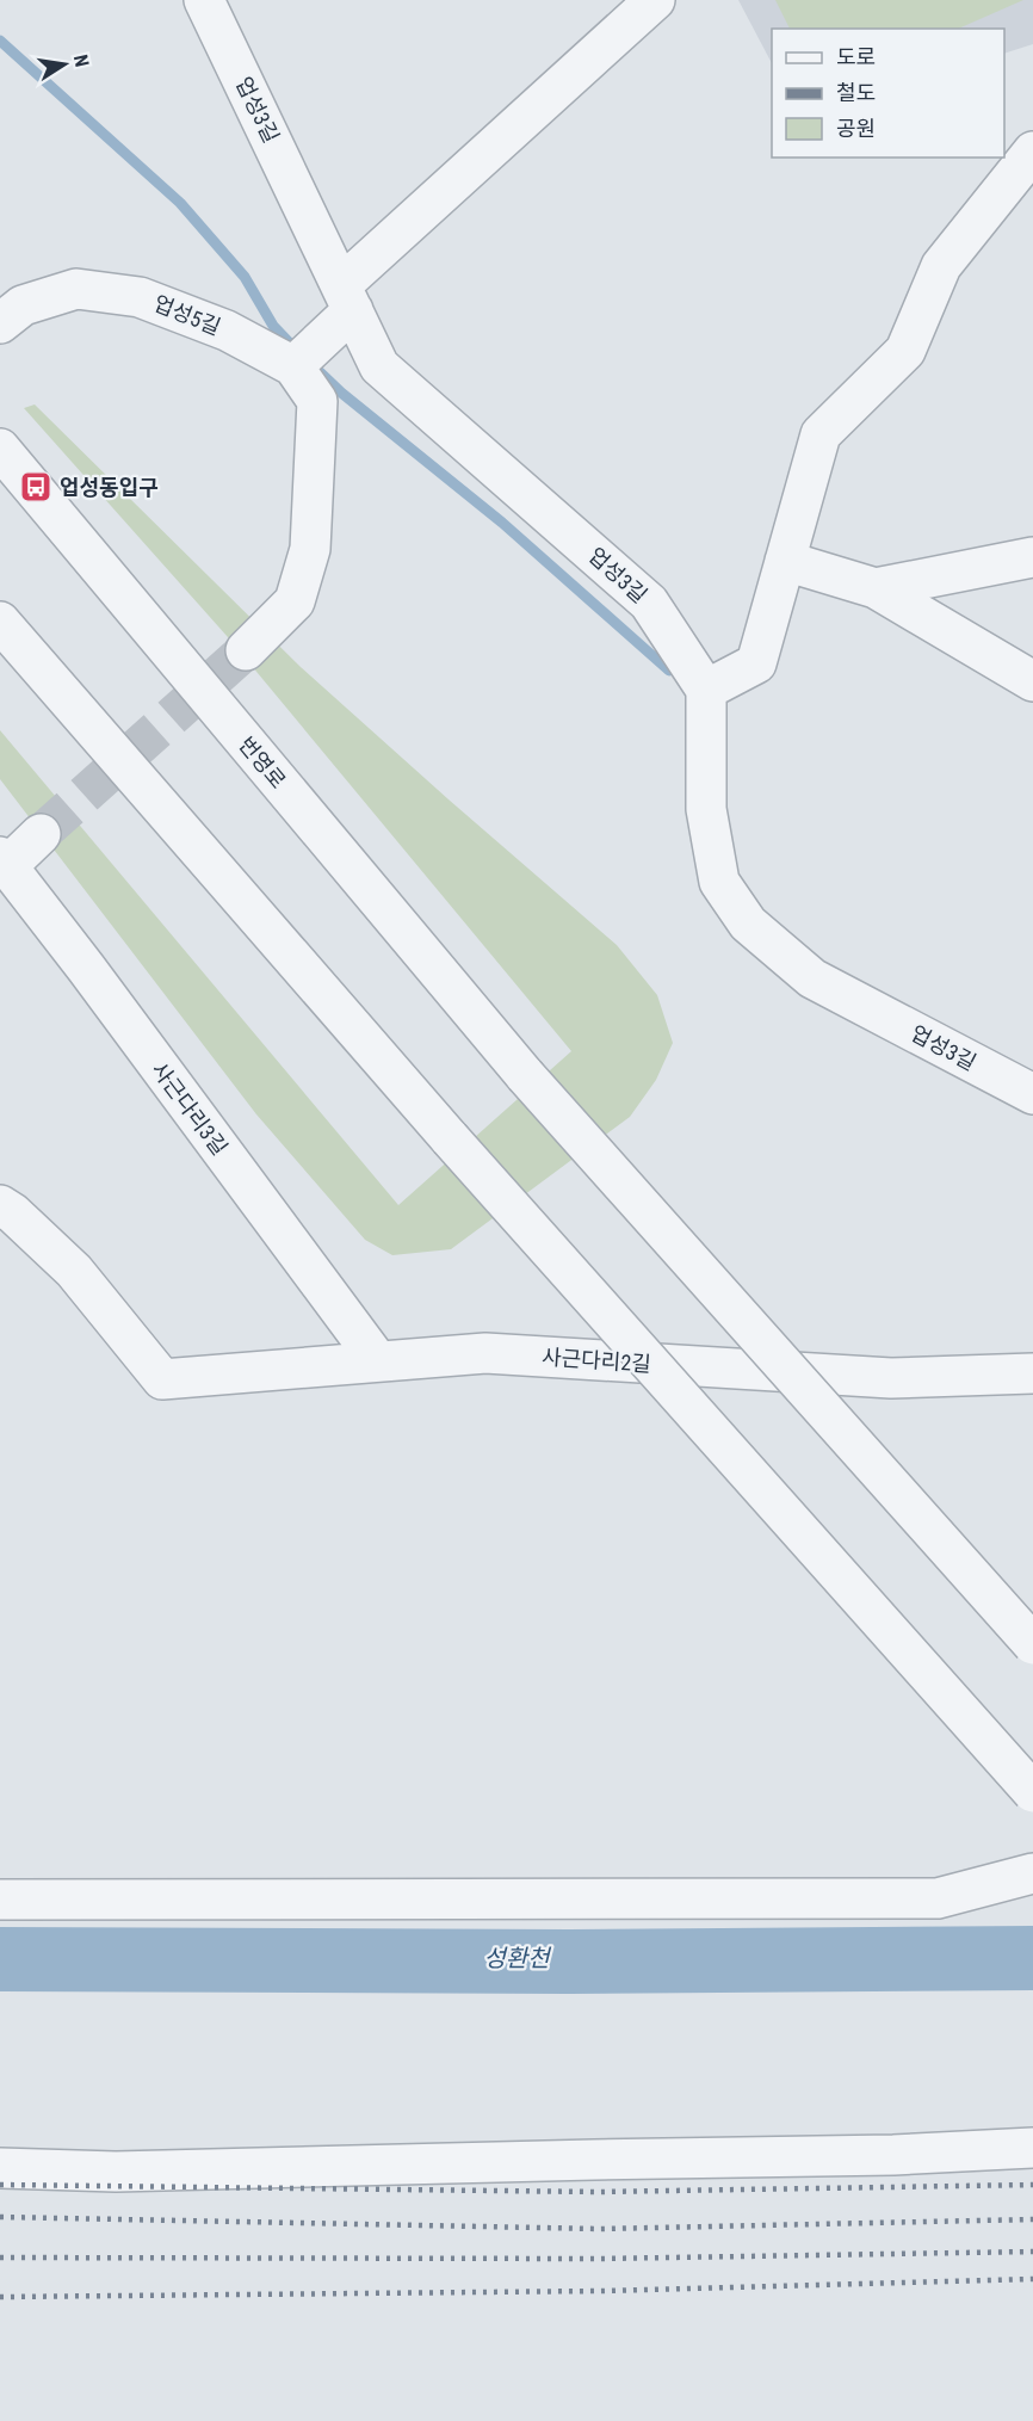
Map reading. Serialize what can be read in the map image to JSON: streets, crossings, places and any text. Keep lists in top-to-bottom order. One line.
{"streets":{"street":["업성3길","업성5길","번영로","사근다리3길","사근다리2길"]},"crossings":[["사근다리3길","사근다리2길"]],"water":["성환천"],"places":{"bus stop":["업성동입구"]},"legend":["도로","철도","공원"],"north":"right"}
